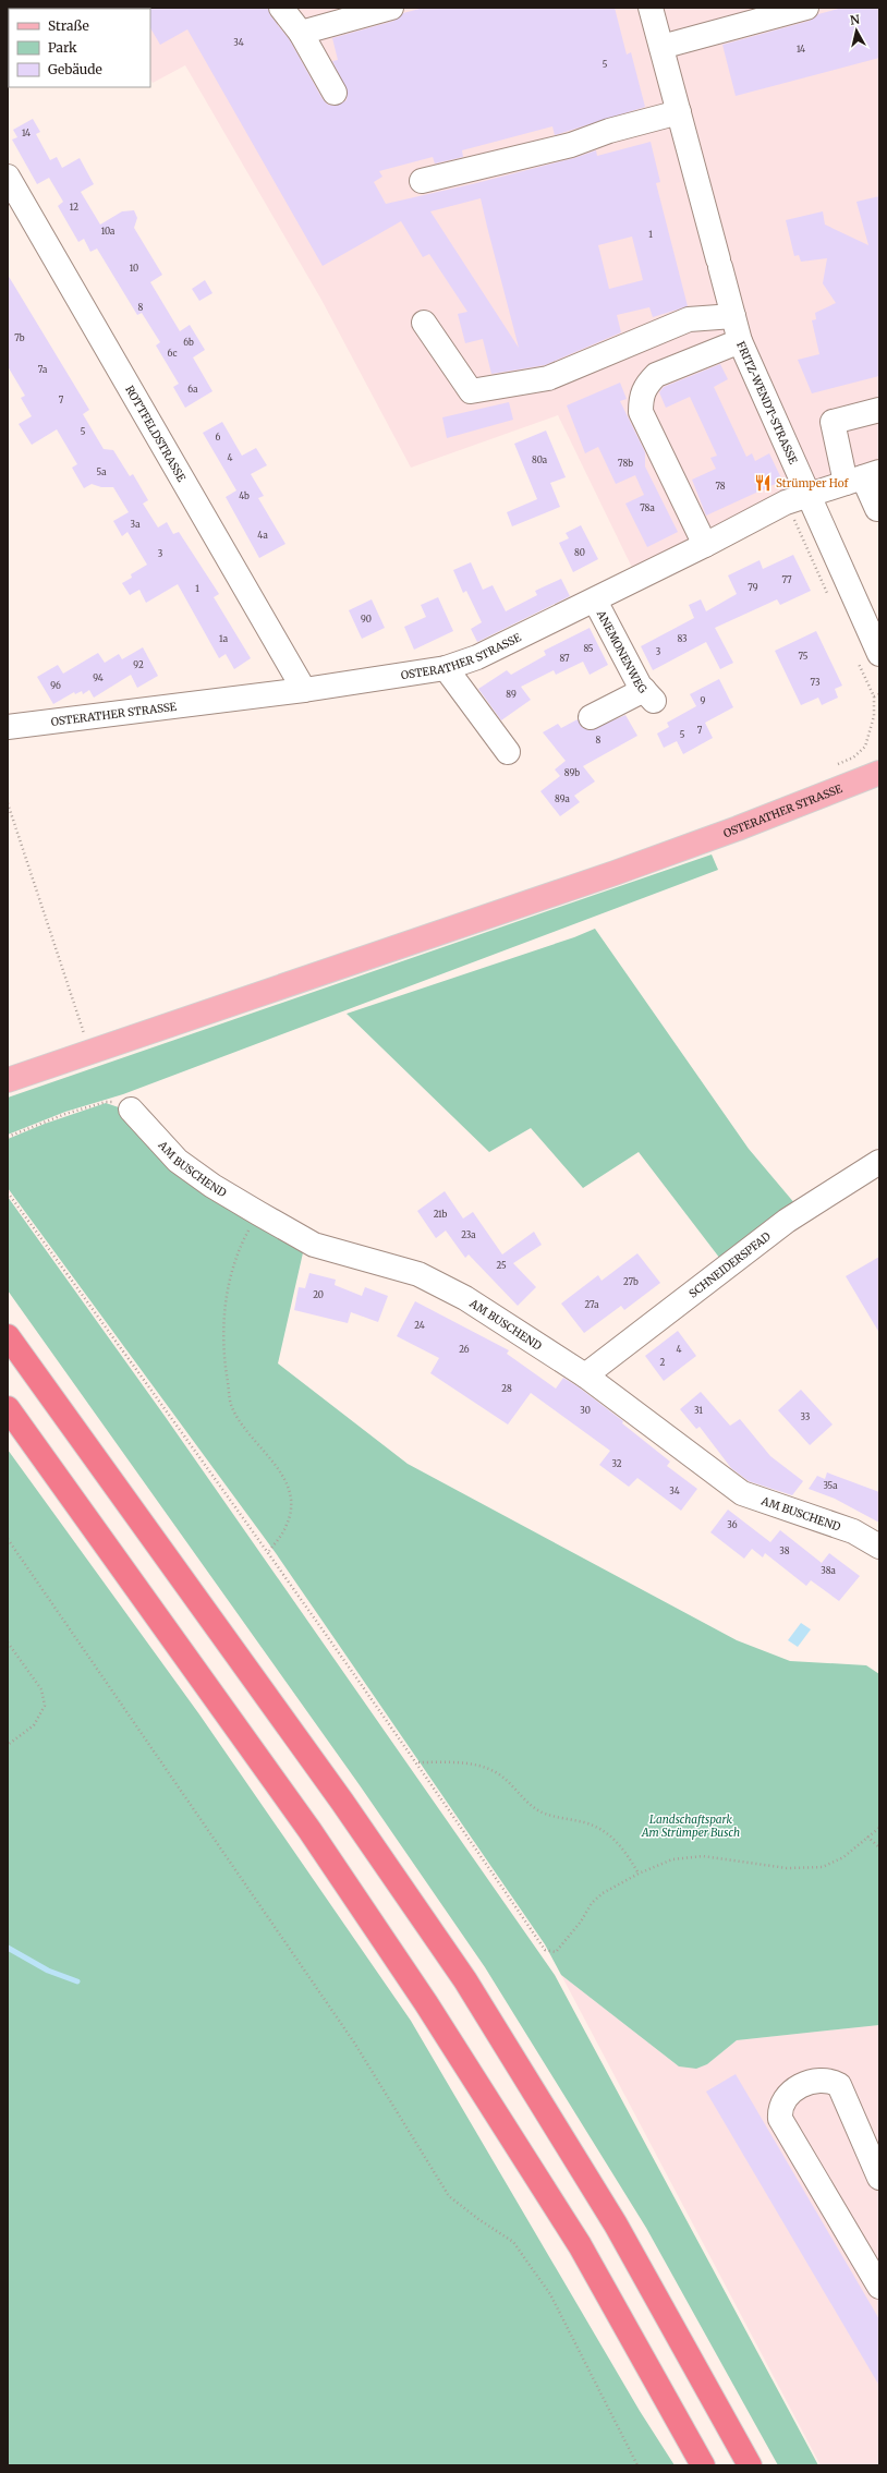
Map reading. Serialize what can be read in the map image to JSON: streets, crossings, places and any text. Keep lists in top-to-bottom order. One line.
{"streets":{"main road":["OSTERATHER STRASSE"],"street":["FRITZ-WENDT-STRASSE","ROTTFELDSTRASSE","ANEMONENWEG","AM BUSCHEND","SCHNEIDERSPFAD"]},"crossings":[["FRITZ-WENDT-STRASSE","OSTERATHER STRASSE"],["ROTTFELDSTRASSE","OSTERATHER STRASSE"],["ANEMONENWEG","OSTERATHER STRASSE"],["AM BUSCHEND","SCHNEIDERSPFAD"]],"parks":["Landschaftspark Am Strümper Busch"],"places":{"restaurant":["Strümper Hof"]},"house_numbers":["34","14","5","14","12","10a","1","10","8","7b","6b","6c","7a","6a","7","5","6","4","80a","78b","5a","78","4b","78a","3a","4a","80","3","77","79","1","90","1a","83","85","3","75","87","92","94","73","96","89","9","7","5","8","89b","89a","21b","23a","25","27b","20","27a","24","26","4","2","28","30","31","33","32","35a","34","36","38","38a"],"legend":["Straße","Park","Gebäude"],"north":"top"}
